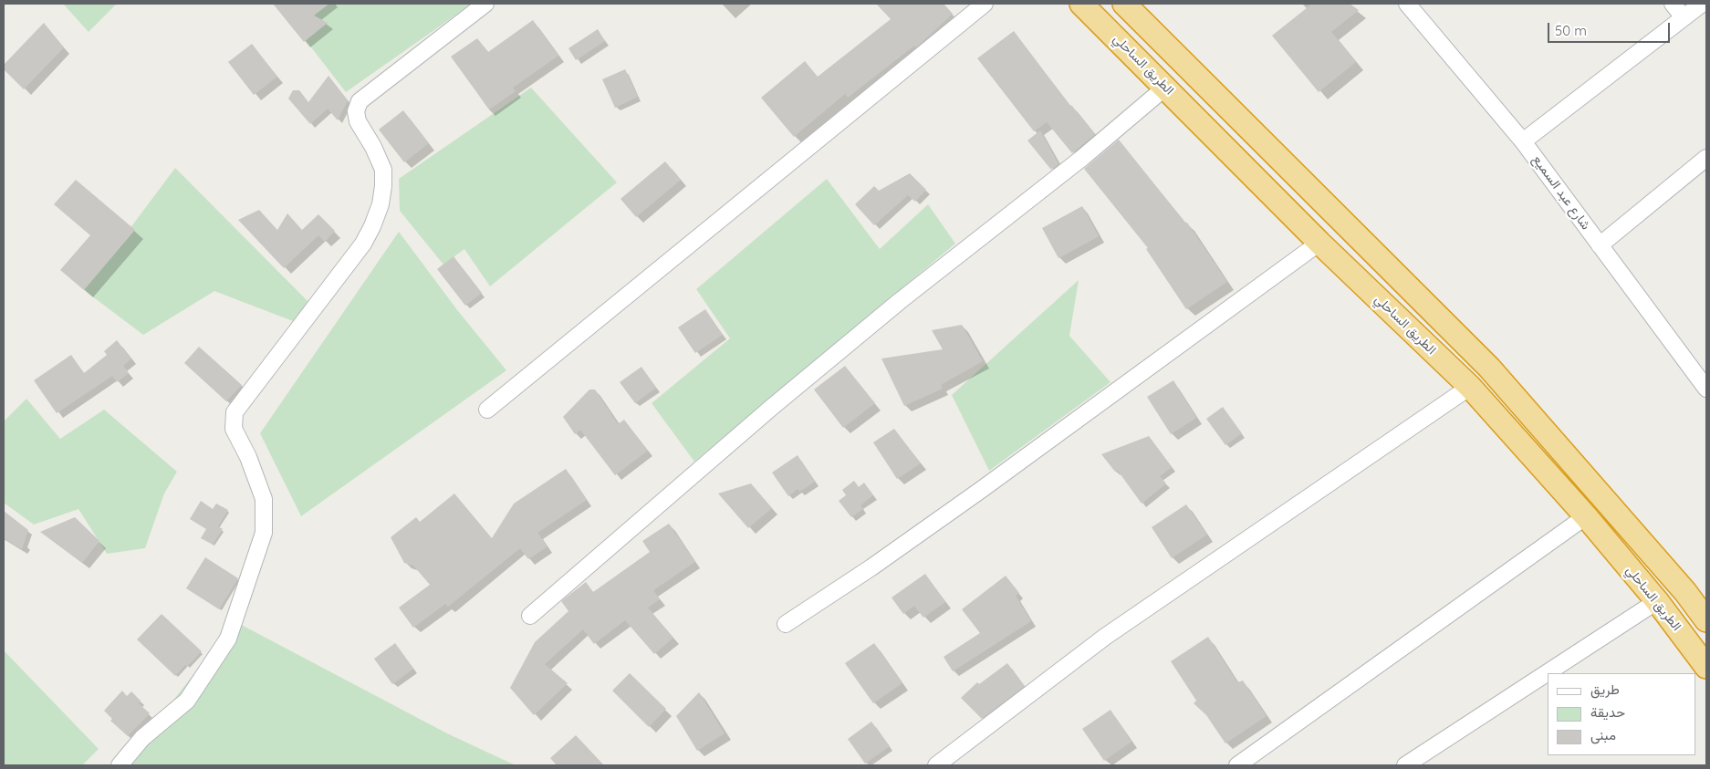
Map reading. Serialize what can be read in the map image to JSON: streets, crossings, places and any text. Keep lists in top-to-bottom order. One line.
{"streets":{"highway":["الطريق الساحلي"],"street":["شارع عبد السميع"]},"legend":["طريق","حديقة","مبنى"],"scale_bar":"50 m"}
